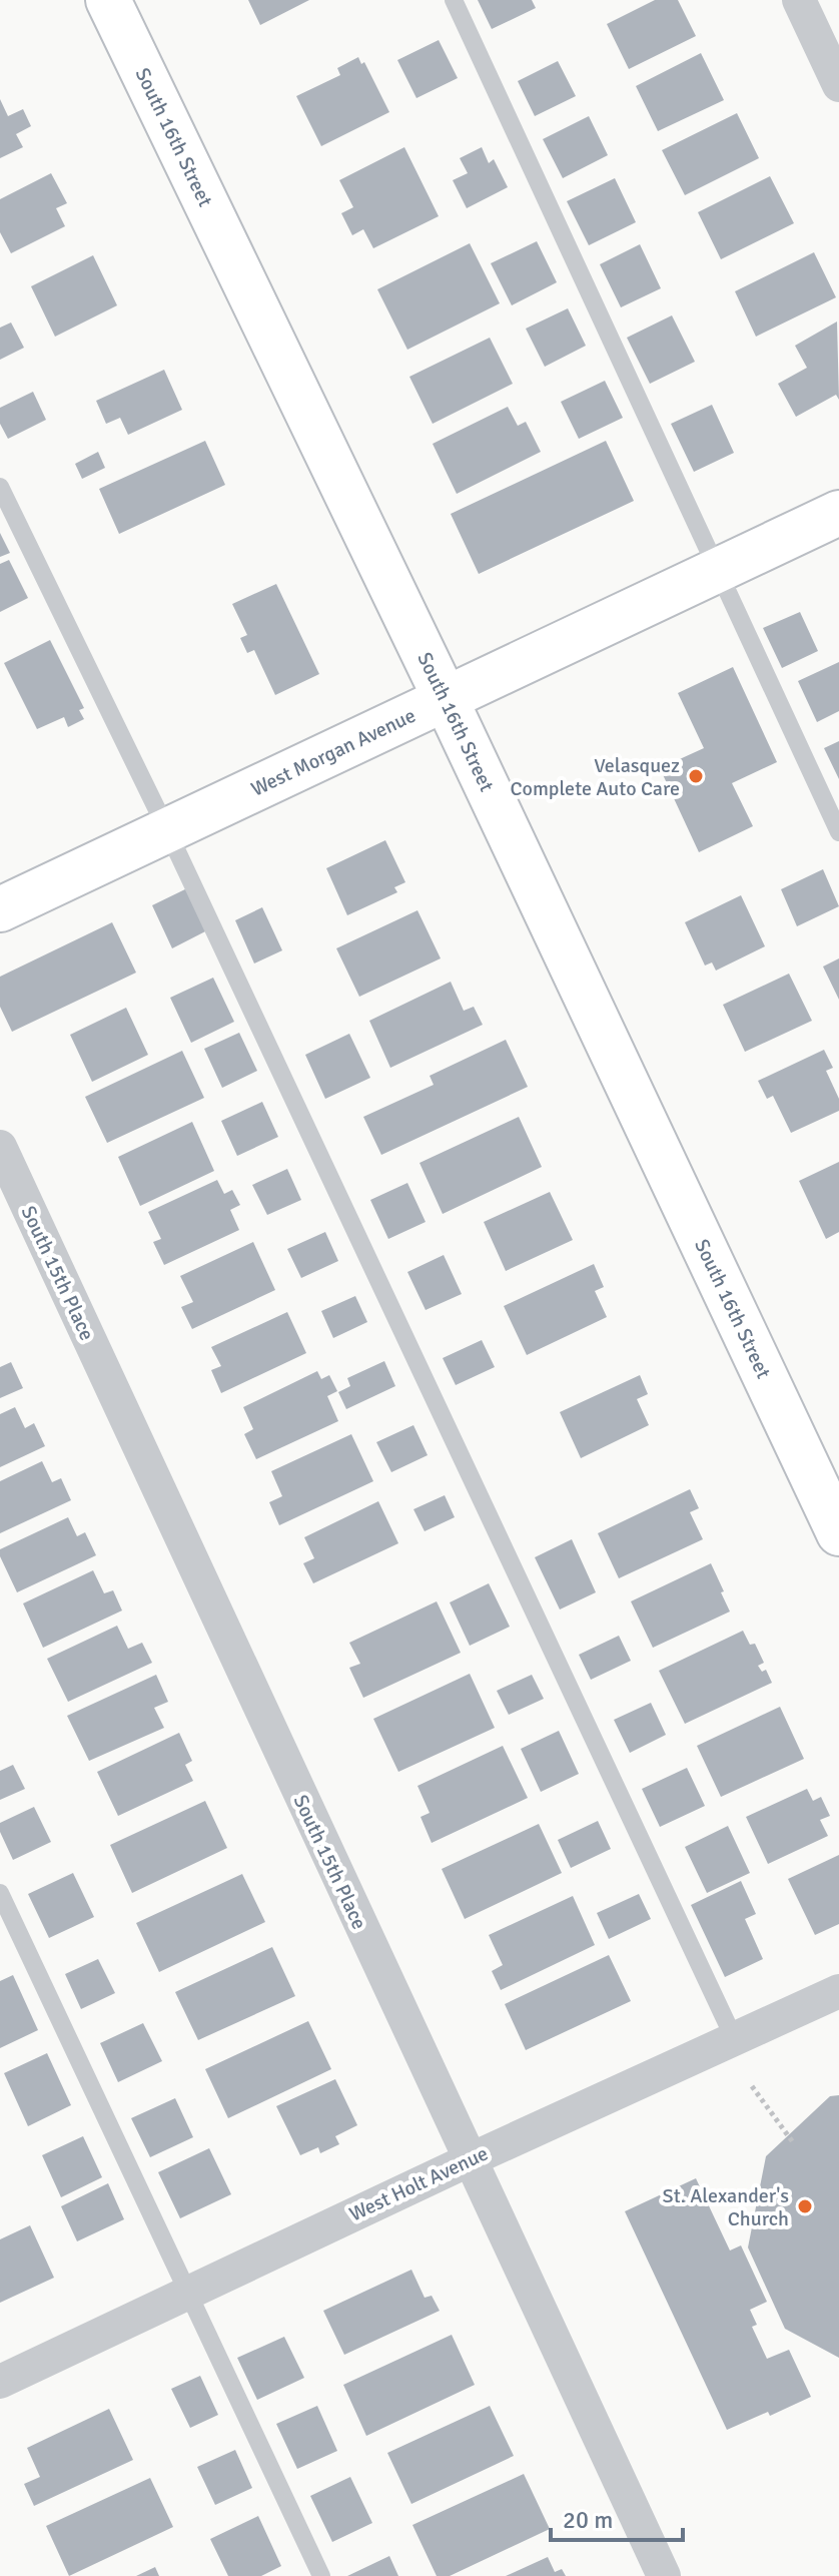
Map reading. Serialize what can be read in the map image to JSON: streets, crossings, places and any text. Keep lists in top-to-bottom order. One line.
{"streets":{"street":["South 16th Street","West Morgan Avenue","South 15th Place","West Holt Avenue"]},"crossings":[["South 16th Street","West Morgan Avenue"],["South 15th Place","West Holt Avenue"]],"places":["Velasquez Complete Auto Care","St. Alexander's Church"],"scale_bar":"20 m"}
